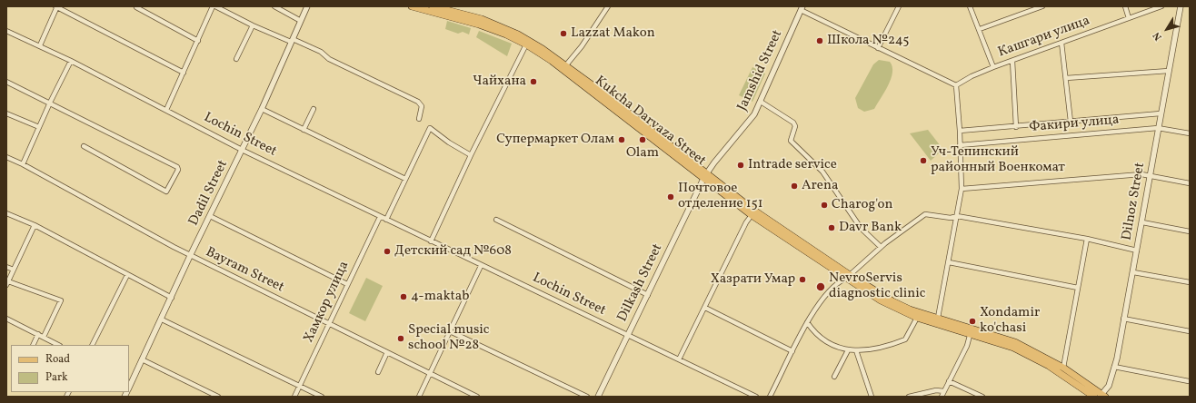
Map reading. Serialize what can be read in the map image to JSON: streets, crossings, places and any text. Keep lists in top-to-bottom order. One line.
{"streets":{"main road":["Kukcha Darvaza Street"],"street":["Кашгари улица","Jamshid Street","Факири улица","Lochin Street","Dadil Street","Dilnoz Street","Bayram Street","Dilkash Street","Хамкор улица"]},"crossings":[["Jamshid Street","Kukcha Darvaza Street"],["Jamshid Street","Dilkash Street"],["Kukcha Darvaza Street","Dilnoz Street"],["Kukcha Darvaza Street","Dilkash Street"],["Факири улица","Dilnoz Street"],["Lochin Street","Dadil Street"],["Lochin Street","Dilkash Street"],["Lochin Street","Хамкор улица"],["Dadil Street","Bayram Street"],["Bayram Street","Хамкор улица"]],"places":["Lazzat Makon","Школа №245","Чайхана","Супермаркет Олам","Olam","Уч-Тепинский районный Военкомат","Intrade service","Arena","Почтовое отделение 151","Charog'on","Davr Bank","Детский сад №608","Хазрати Умар","NevroServis diagnostic clinic","4-maktab","Xondamir ko'chasi","Special music school №28"],"legend":["Road","Park"],"north":"bottom left"}
